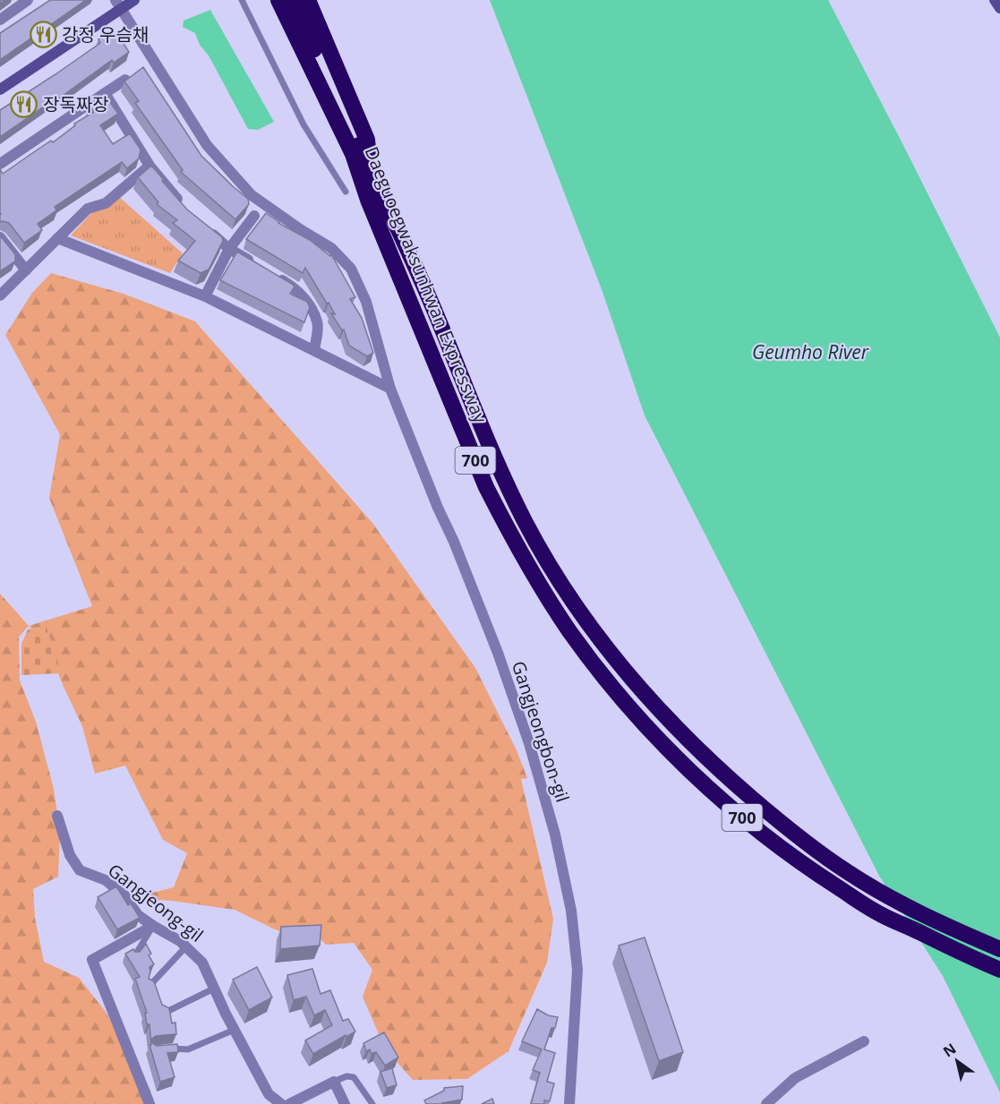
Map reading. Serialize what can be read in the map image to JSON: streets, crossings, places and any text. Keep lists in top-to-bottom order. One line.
{"streets":{"highway":["Daeguoegwaksunhwan Expressway","700"],"street":["Gangjeongbon-gil","Gangjeong-gil"]},"water":["Geumho River"],"places":{"restaurant":["강정 우슴채","장독짜장"]},"north":"top left"}
